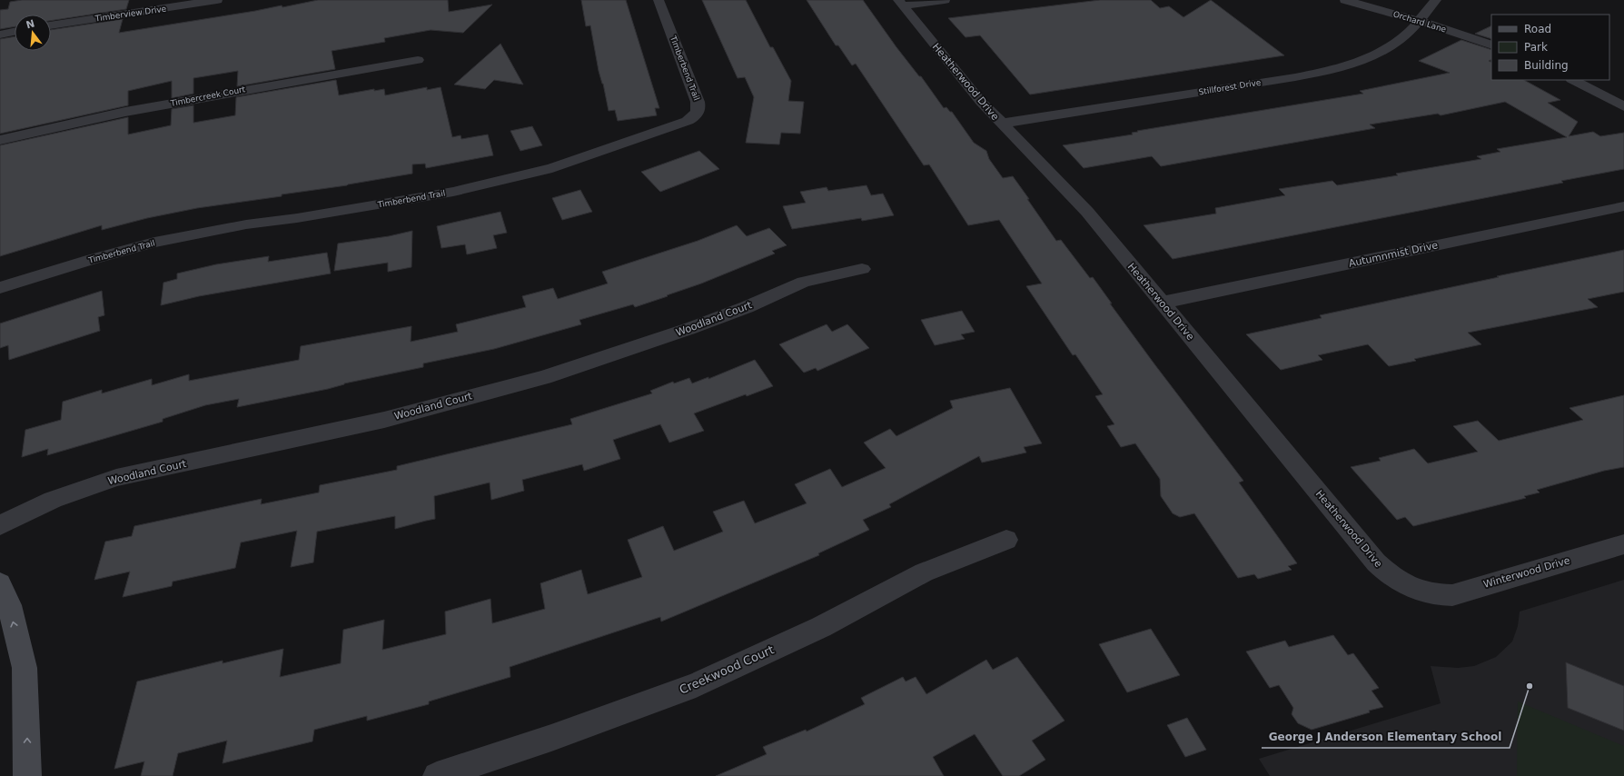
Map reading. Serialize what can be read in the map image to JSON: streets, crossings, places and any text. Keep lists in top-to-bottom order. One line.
{"streets":{"street":["Timberview Drive","Orchard Lane","Timberbend Trail","Heatherwood Drive","Stillforest Drive","Timbercreek Court","Autumnmist Drive","Woodland Court","Winterwood Drive","Creekwood Court"]},"crossings":[["Orchard Lane","Stillforest Drive"],["Heatherwood Drive","Stillforest Drive"],["Heatherwood Drive","Autumnmist Drive"],["Heatherwood Drive","Winterwood Drive"]],"places":["George J Anderson Elementary School"],"legend":["Road","Park","Building"],"north":"top"}
